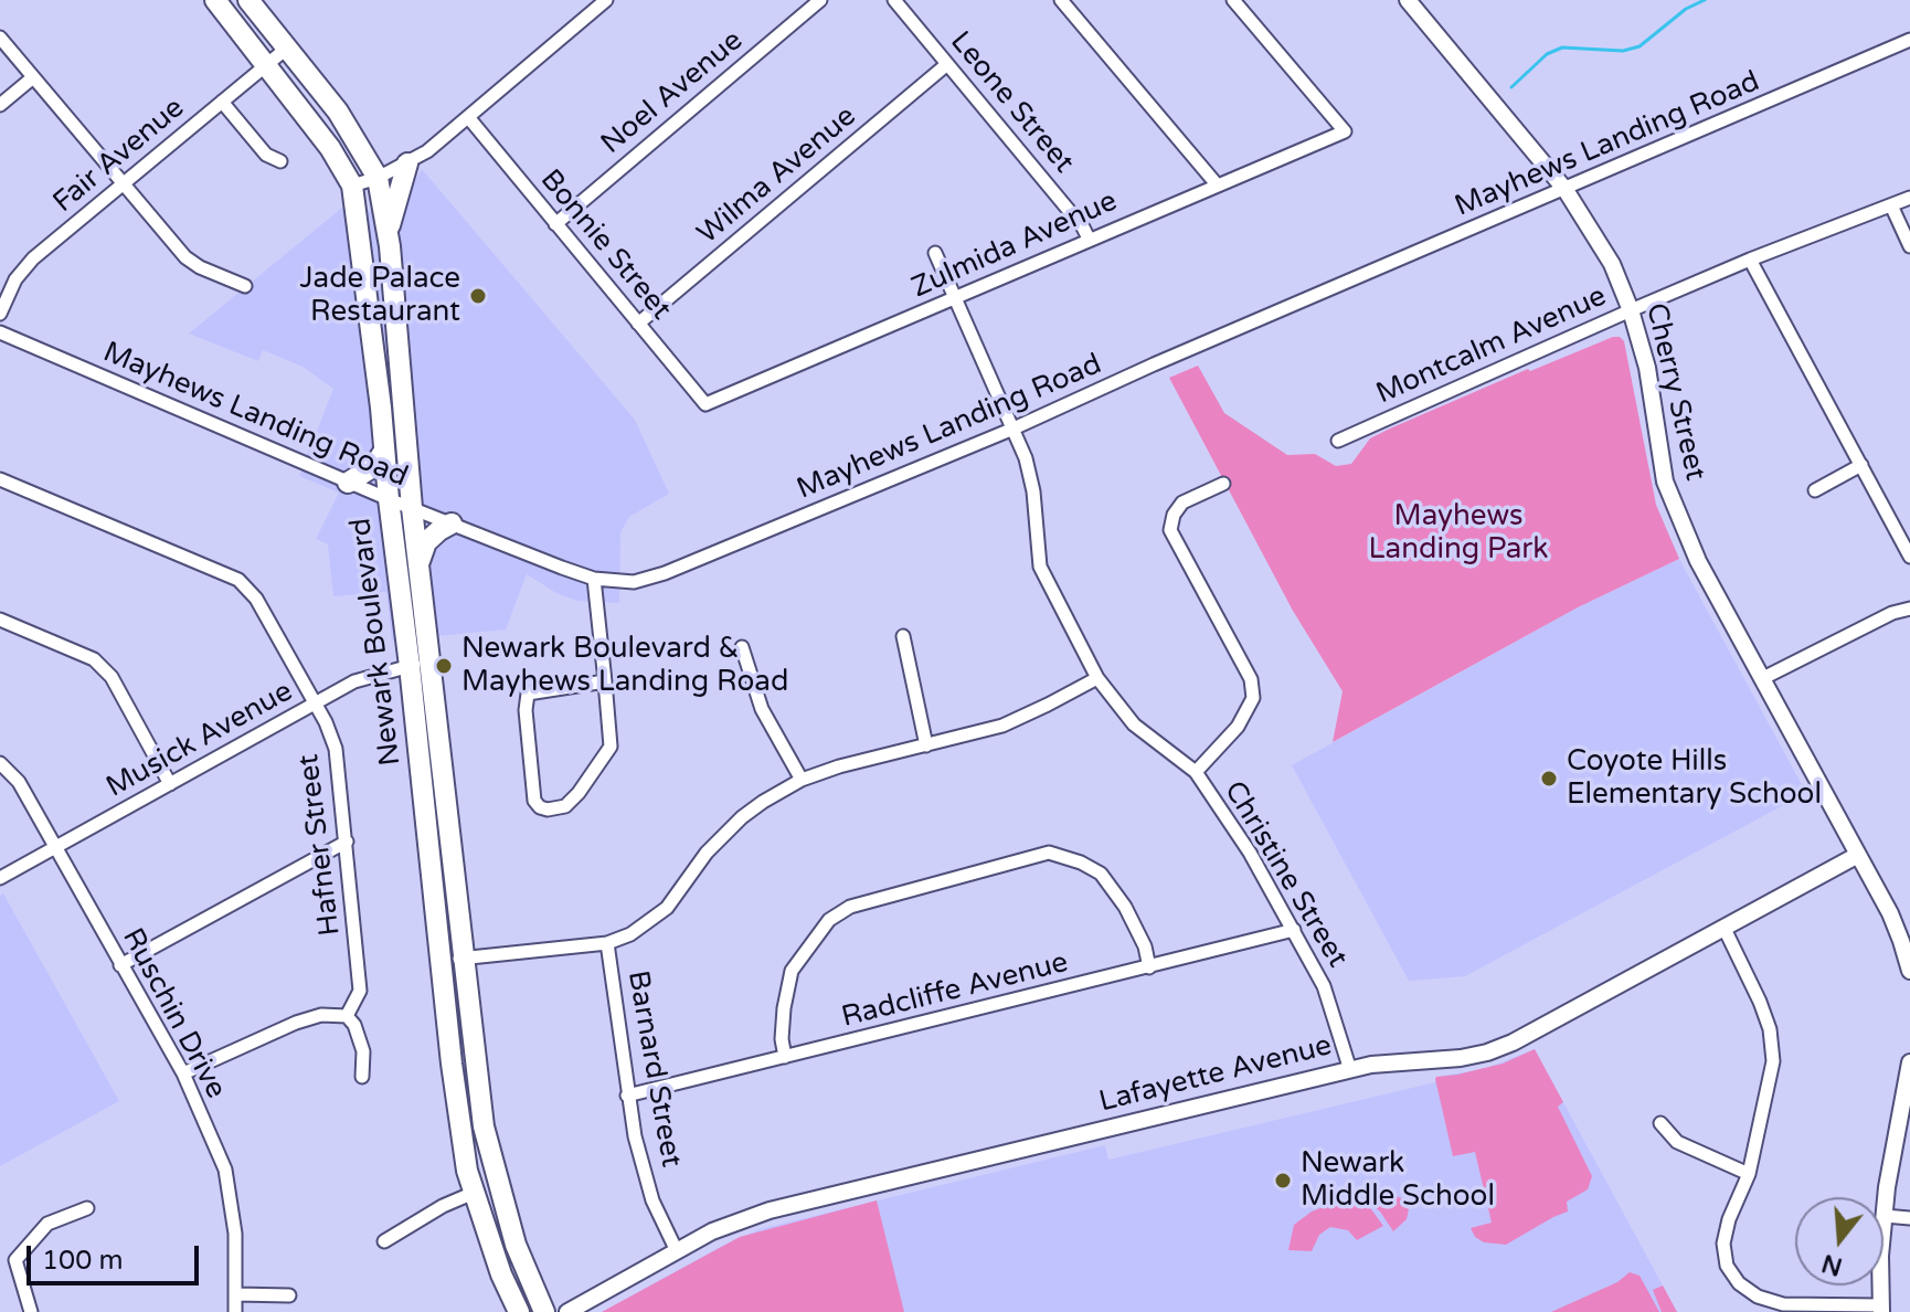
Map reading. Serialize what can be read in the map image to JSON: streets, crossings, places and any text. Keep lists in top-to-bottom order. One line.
{"streets":{"main road":["Newark Boulevard"],"street":["Noel Avenue","Leone Street","Mayhews Landing Road","Fair Avenue","Wilma Avenue","Bonnie Street","Zulmida Avenue","Montcalm Avenue","Cherry Street","Musick Avenue","Hafner Street","Christine Street","Radcliffe Avenue","Ruschin Drive","Barnard Street","Lafayette Avenue"]},"crossings":[["Noel Avenue","Bonnie Street"],["Leone Street","Wilma Avenue"],["Leone Street","Zulmida Avenue"],["Mayhews Landing Road","Cherry Street"],["Mayhews Landing Road","Newark Boulevard"],["Mayhews Landing Road","Christine Street"],["Fair Avenue","Newark Boulevard"],["Wilma Avenue","Bonnie Street"],["Bonnie Street","Zulmida Avenue"],["Zulmida Avenue","Christine Street"],["Montcalm Avenue","Cherry Street"],["Cherry Street","Lafayette Avenue"],["Newark Boulevard","Musick Avenue"],["Musick Avenue","Hafner Street"],["Musick Avenue","Ruschin Drive"],["Christine Street","Radcliffe Avenue"],["Christine Street","Lafayette Avenue"],["Radcliffe Avenue","Barnard Street"],["Barnard Street","Lafayette Avenue"]],"parks":["Mayhews Landing Park"],"places":["Jade Palace Restaurant","Newark Boulevard & Mayhews Landing Road","Coyote Hills Elementary School","Newark Middle School"],"scale_bar":"100 m","north":"bottom"}
